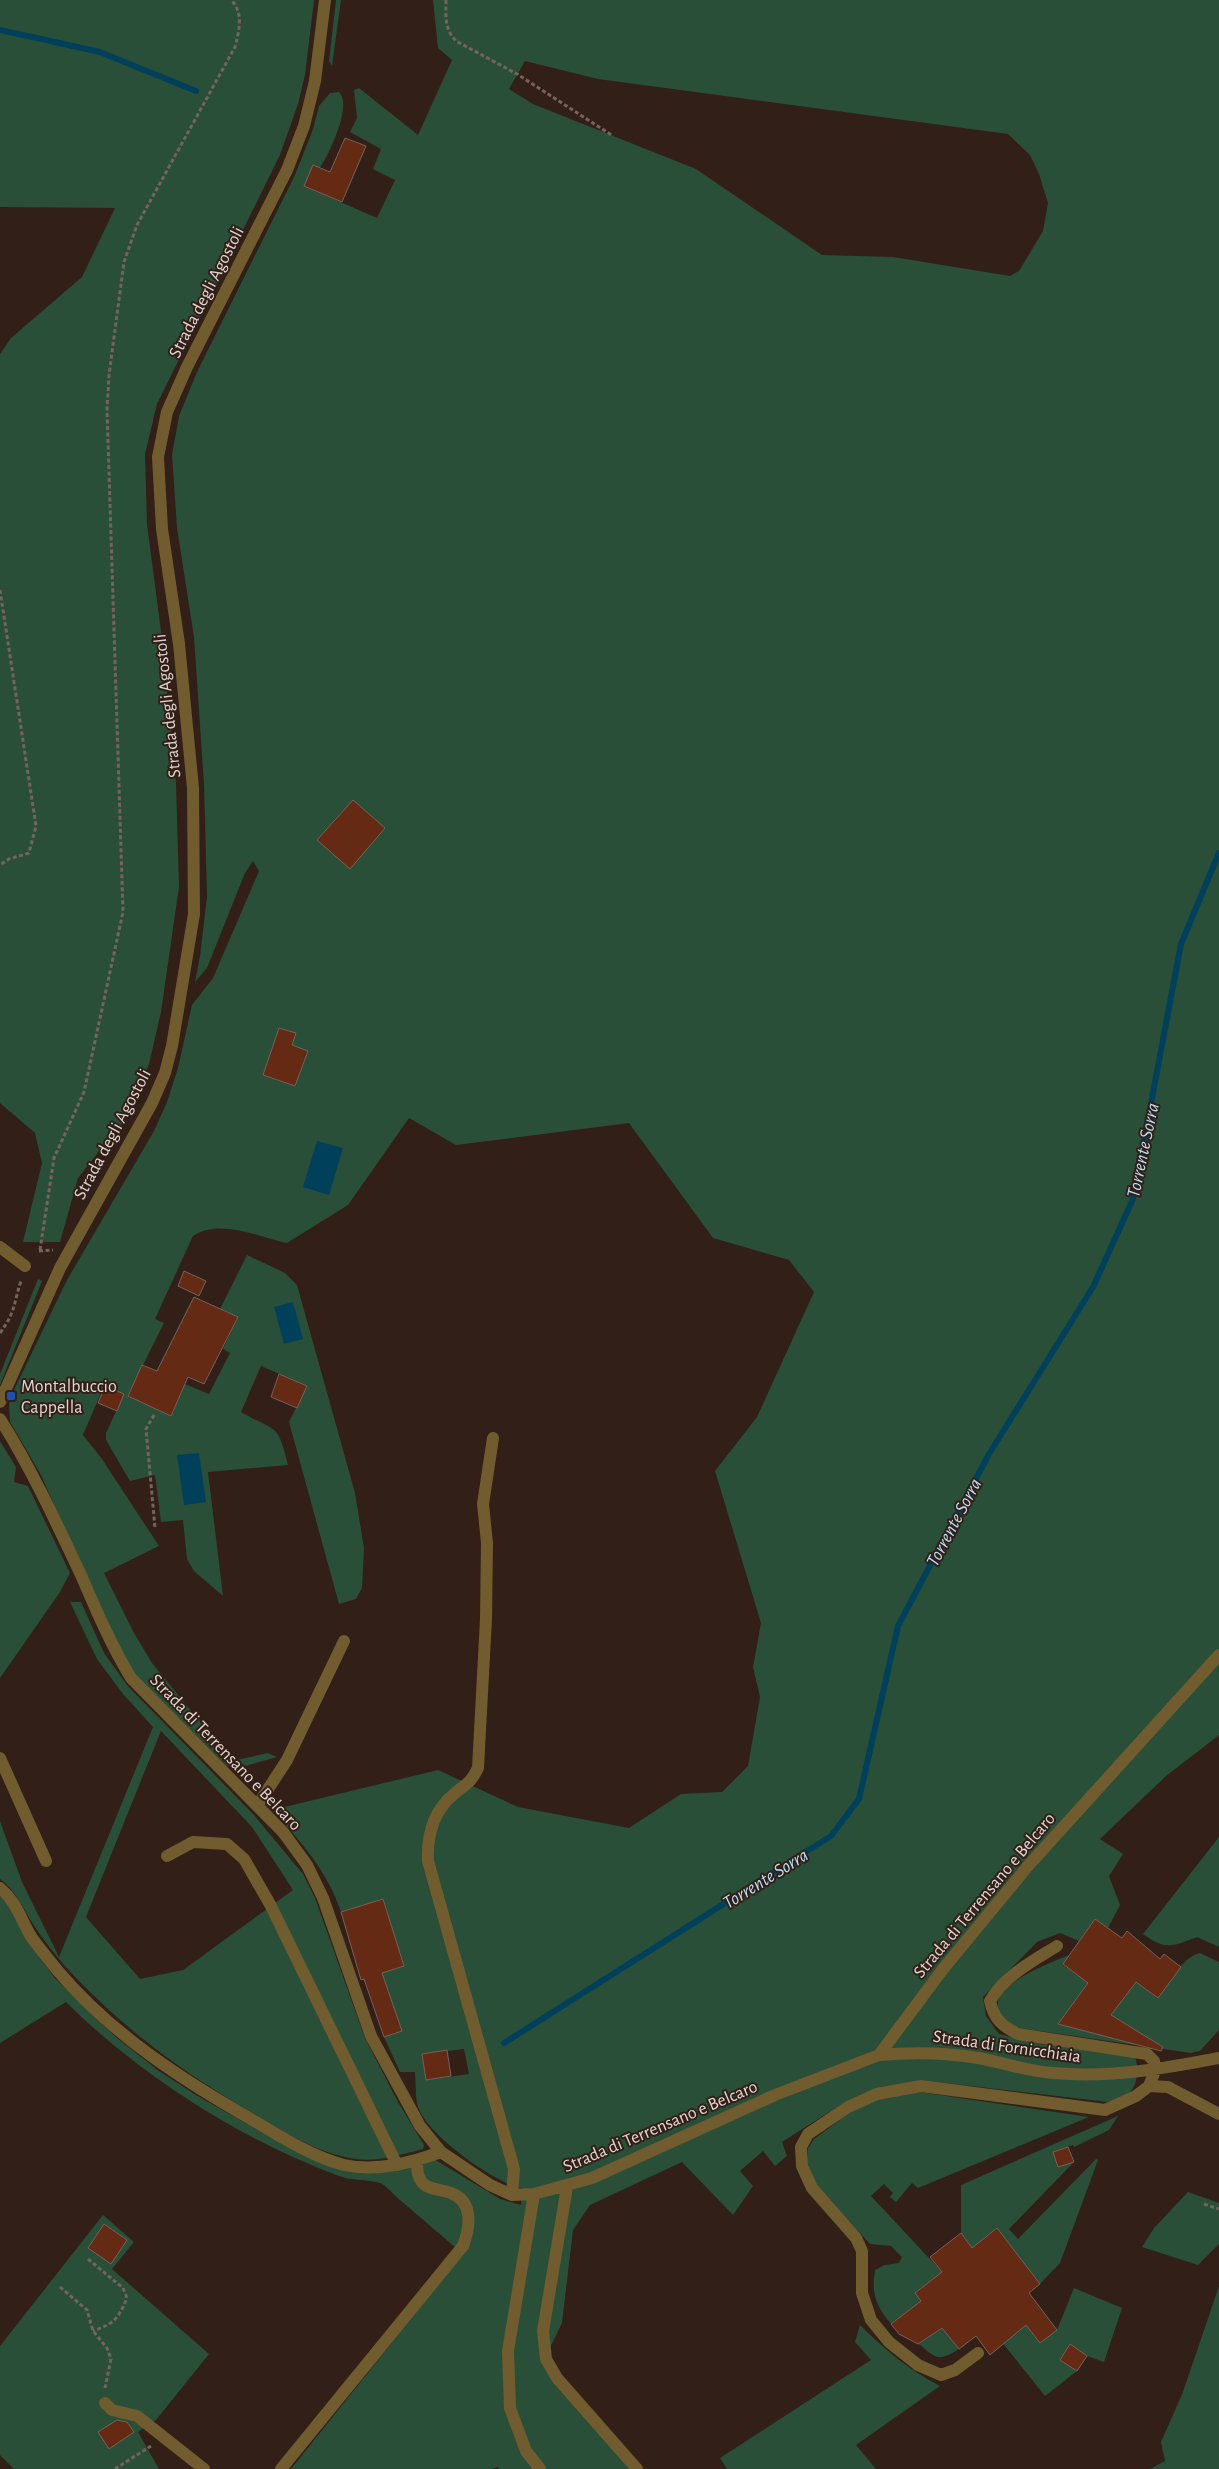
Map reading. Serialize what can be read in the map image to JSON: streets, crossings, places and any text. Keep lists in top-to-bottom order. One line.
{"streets":{"street":["Strada degli Agostoli","Strada di Terrensano e Belcaro","Strada di Fornicchiaia"]},"crossings":[["Strada di Terrensano e Belcaro","Strada di Fornicchiaia"]],"water":["Torrente Sorra"],"places":{"transit":["Montalbuccio Cappella"]}}
